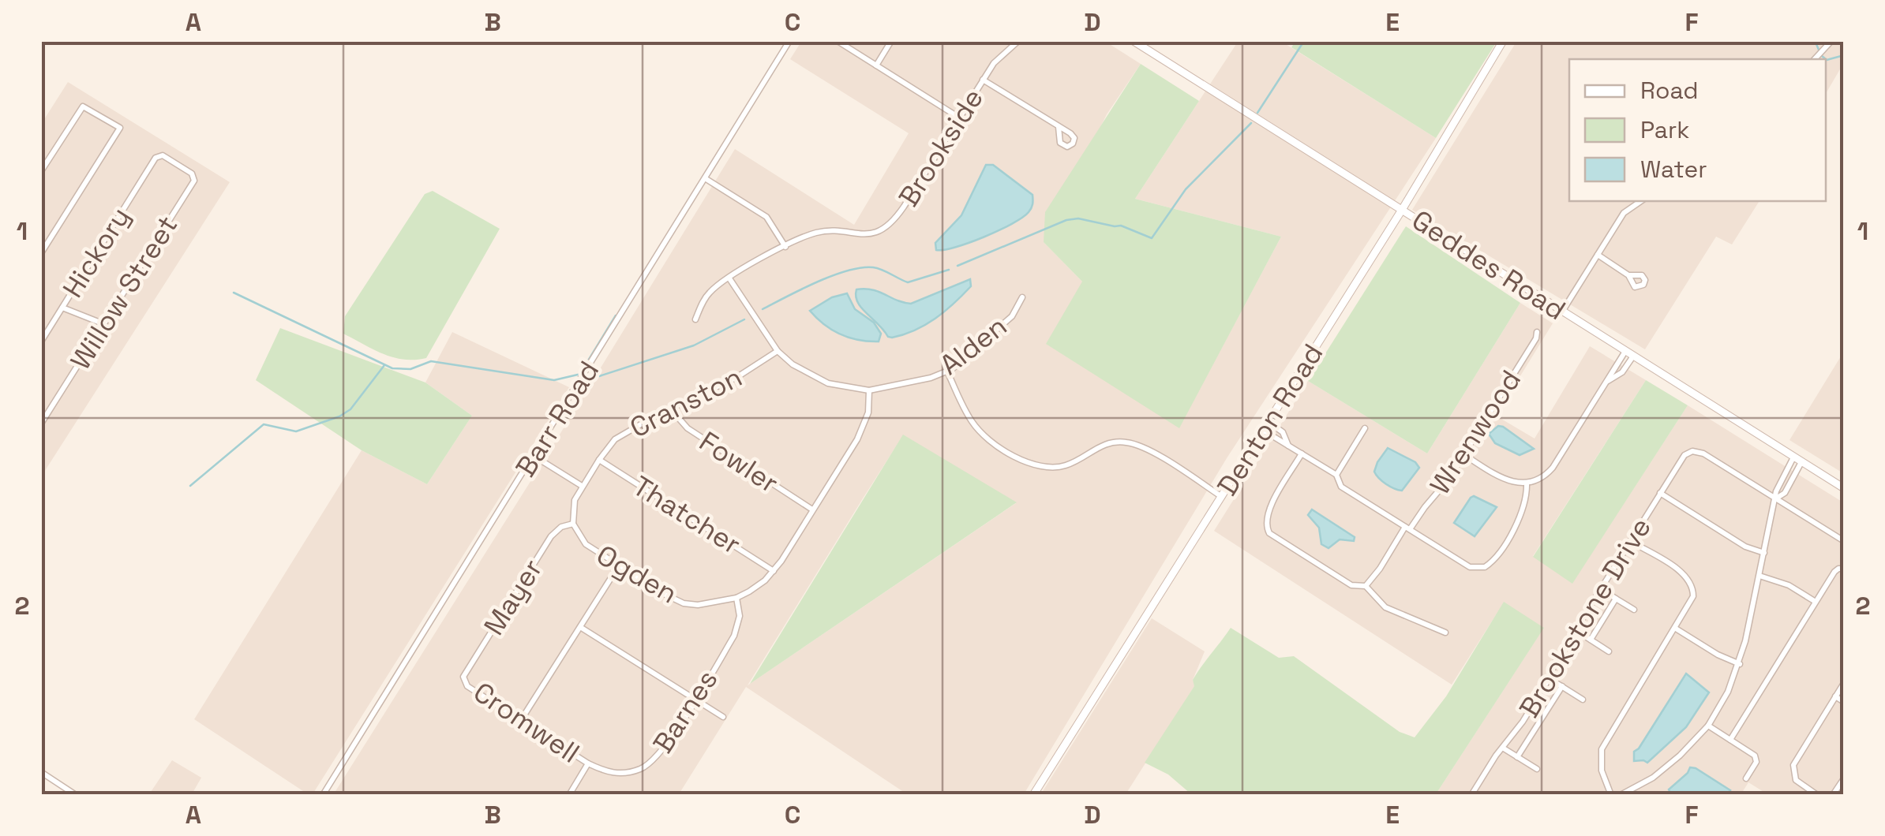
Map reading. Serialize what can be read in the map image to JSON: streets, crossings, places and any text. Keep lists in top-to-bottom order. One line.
{"streets":{"street":["Brookside","Hickory","Geddes Road","Willow Street","Alden","Cranston","Barr Road","Denton Road","Wrenwood","Fowler","Thatcher","Ogden","Mayer","Brookstone Drive","Barnes","Cromwell"]},"crossings":[["Brookside","Alden"],["Hickory","Willow Street"],["Geddes Road","Denton Road"],["Alden","Cranston"],["Cranston","Fowler"],["Cranston","Thatcher"],["Cranston","Ogden"],["Thatcher","Ogden"],["Ogden","Mayer"],["Ogden","Barnes"],["Mayer","Cromwell"],["Barnes","Cromwell"]],"legend":["Road","Park","Water"],"grid":{"columns":["A","B","C","D","E","F"],"rows":["1","2"]}}
